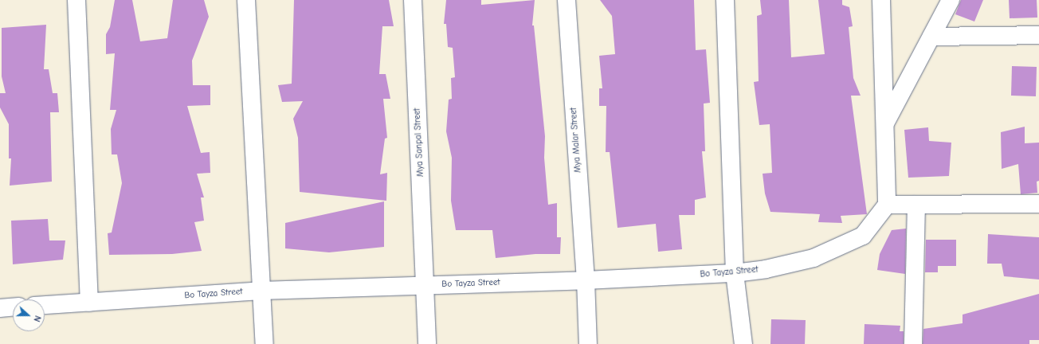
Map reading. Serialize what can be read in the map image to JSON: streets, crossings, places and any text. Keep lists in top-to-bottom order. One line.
{"streets":{"street":["Mya Malar Street","Mya Sanpal Street","Bo Tayza Street"]},"crossings":[["Mya Malar Street","Bo Tayza Street"],["Mya Sanpal Street","Bo Tayza Street"]],"north":"right"}
